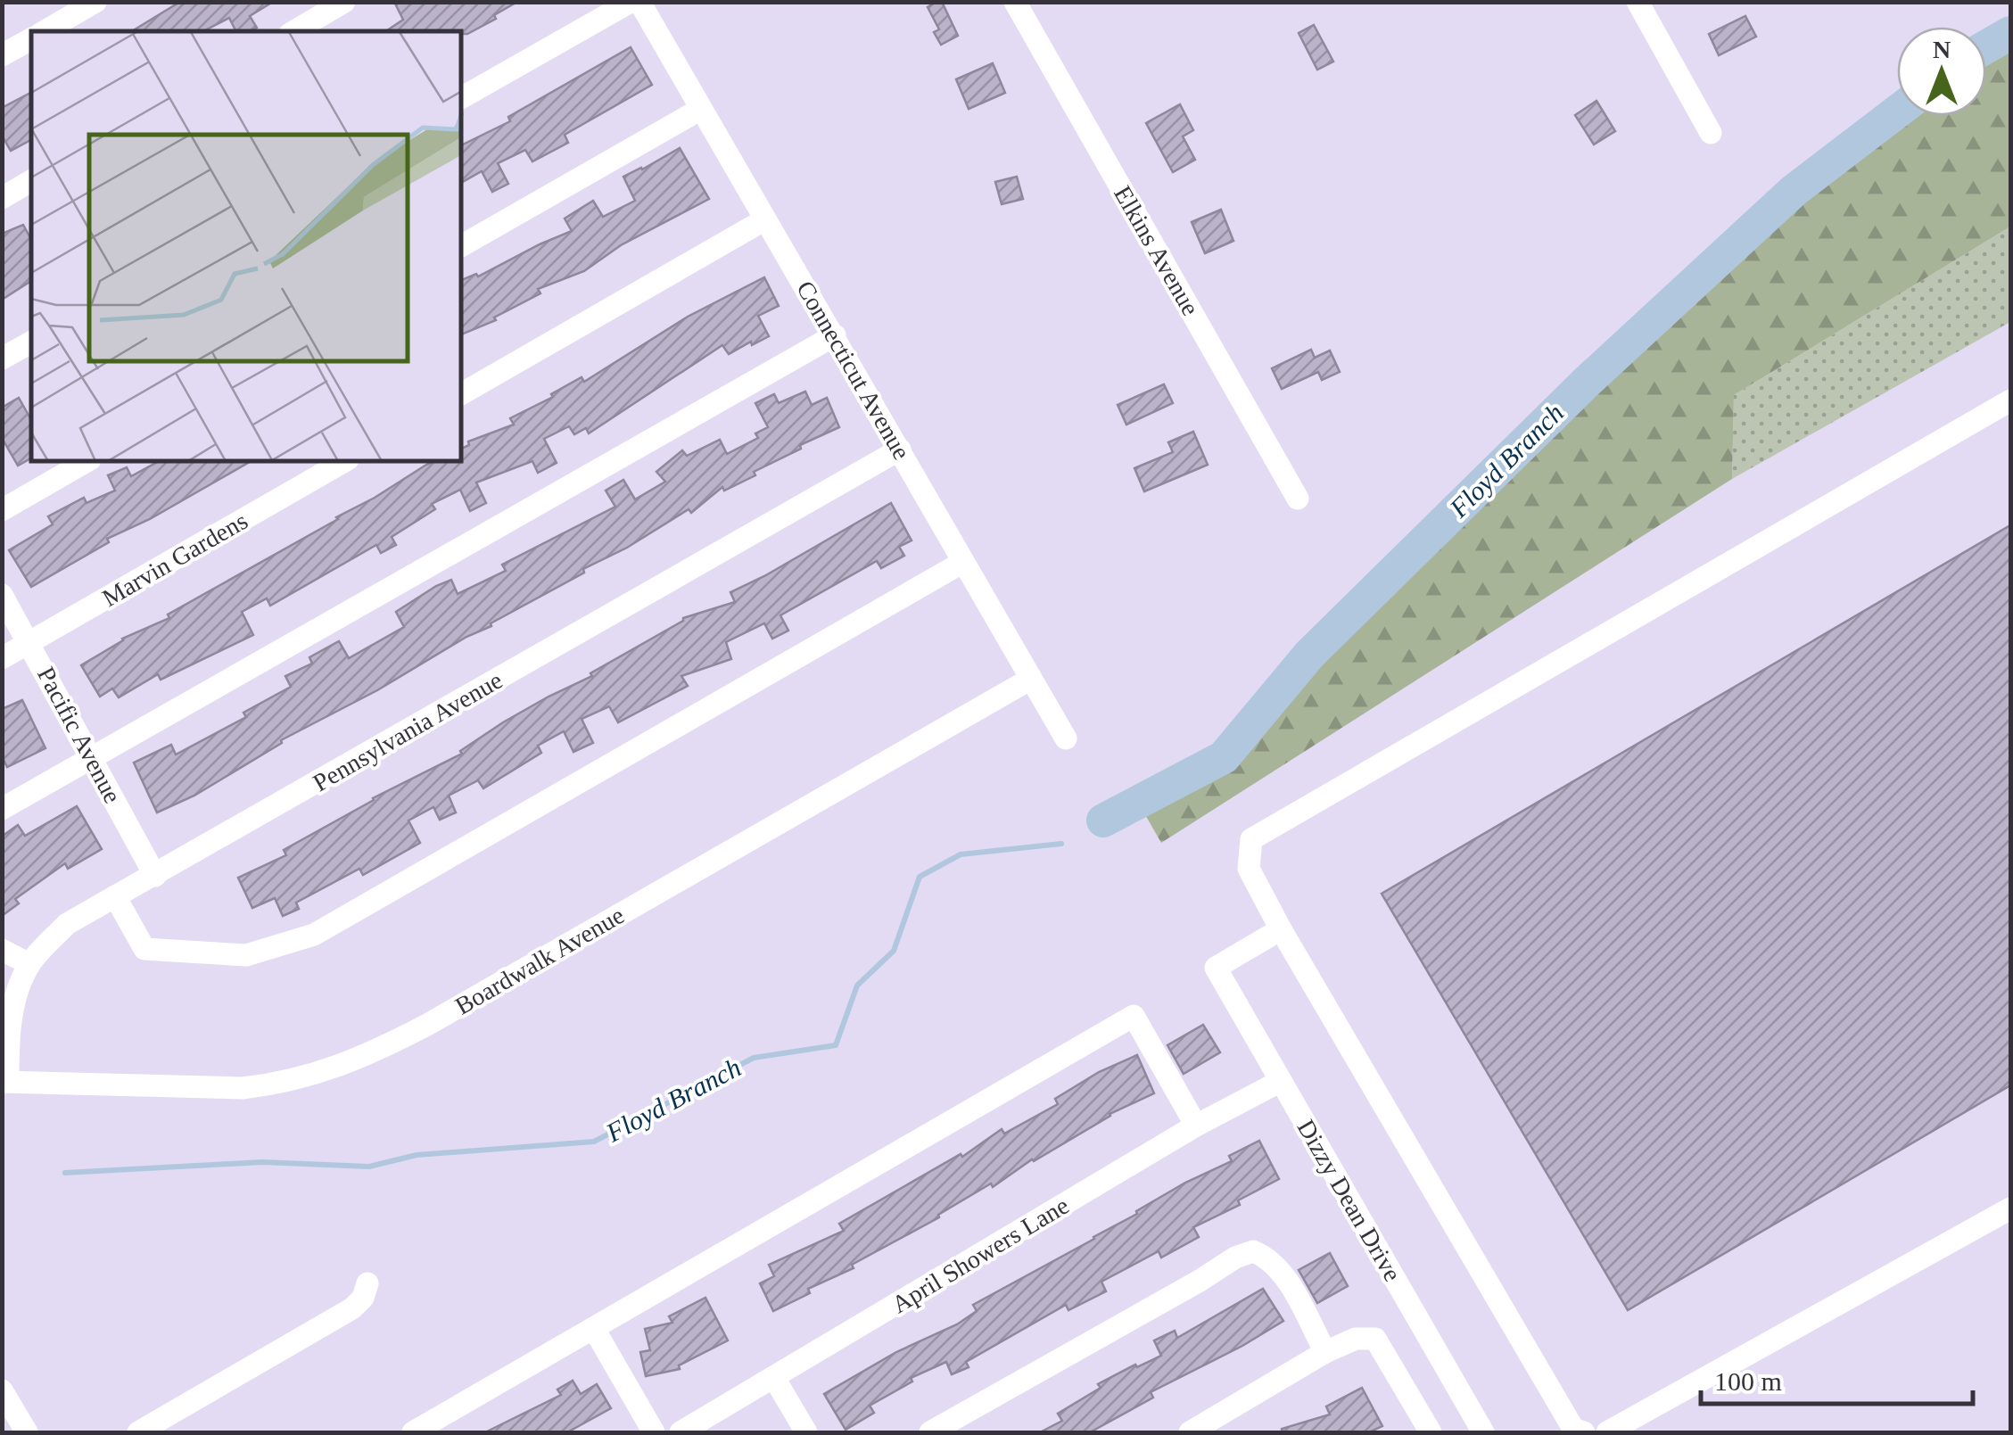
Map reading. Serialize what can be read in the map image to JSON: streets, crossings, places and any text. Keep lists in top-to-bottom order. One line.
{"streets":{"street":["Elkins Avenue","Connecticut Avenue","Marvin Gardens","Pennsylvania Avenue","Pacific Avenue","Boardwalk Avenue","Dizzy Dean Drive","April Showers Lane"]},"crossings":[["Connecticut Avenue","Pennsylvania Avenue"],["Connecticut Avenue","Boardwalk Avenue"],["Marvin Gardens","Pacific Avenue"],["Pennsylvania Avenue","Pacific Avenue"],["Pennsylvania Avenue","Boardwalk Avenue"],["Dizzy Dean Drive","April Showers Lane"]],"water":["Floyd Branch"],"scale_bar":"100 m","north":"top"}
